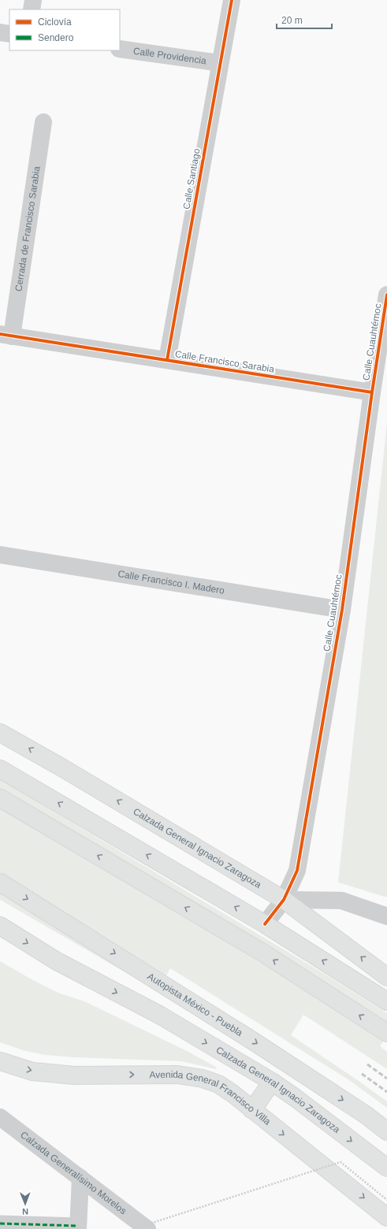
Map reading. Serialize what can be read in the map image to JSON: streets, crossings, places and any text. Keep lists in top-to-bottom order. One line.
{"streets":{"main road":["Calzada General Ignacio Zaragoza","Autopista México - Puebla","Avenida General Francisco Villa"],"street":["Calle Providencia","Calle Santiago","Cerrada de Francisco Sarabia","Calle Cuauhtémoc","Calle Francisco Sarabia","Calle Francisco I. Madero","Calzada Generalísimo Morelos"]},"crossings":[["Calle Providencia","Calle Santiago"],["Calle Santiago","Calle Francisco Sarabia"],["Cerrada de Francisco Sarabia","Calle Francisco Sarabia"],["Calle Cuauhtémoc","Calle Francisco Sarabia"],["Calle Cuauhtémoc","Calle Francisco I. Madero"],["Calle Cuauhtémoc","Calzada General Ignacio Zaragoza"]],"legend":["Ciclovía","Sendero"],"scale_bar":"20 m","north":"bottom"}
